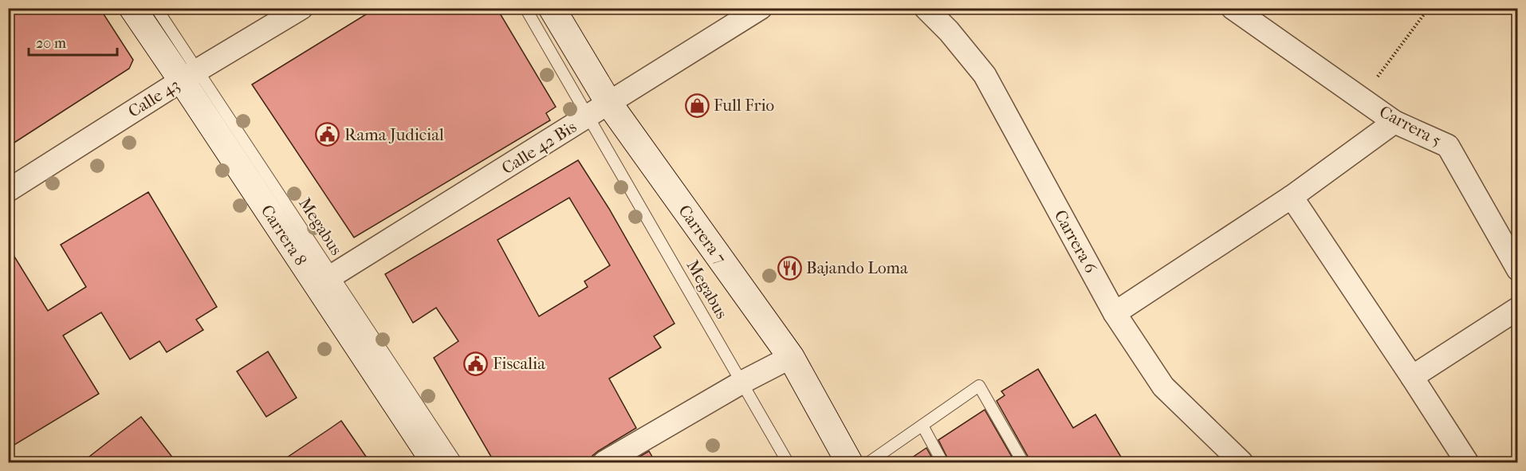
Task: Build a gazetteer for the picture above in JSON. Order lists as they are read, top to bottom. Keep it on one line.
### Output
{"streets":{"main road":["Carrera 7","Carrera 8"],"street":["Calle 43","Carrera 5","Calle 42 Bis","Carrera 6"],"lane":["Megabus"]},"crossings":[["Calle 43","Carrera 8"],["Calle 42 Bis","Megabus"],["Calle 42 Bis","Carrera 7"],["Calle 42 Bis","Carrera 8"],["Megabus","Carrera 8"]],"places":{"shop":["Full Frio"],"public building":["Rama Judicial","Fiscalia"],"restaurant":["Bajando Loma"]},"scale_bar":"20 m"}
